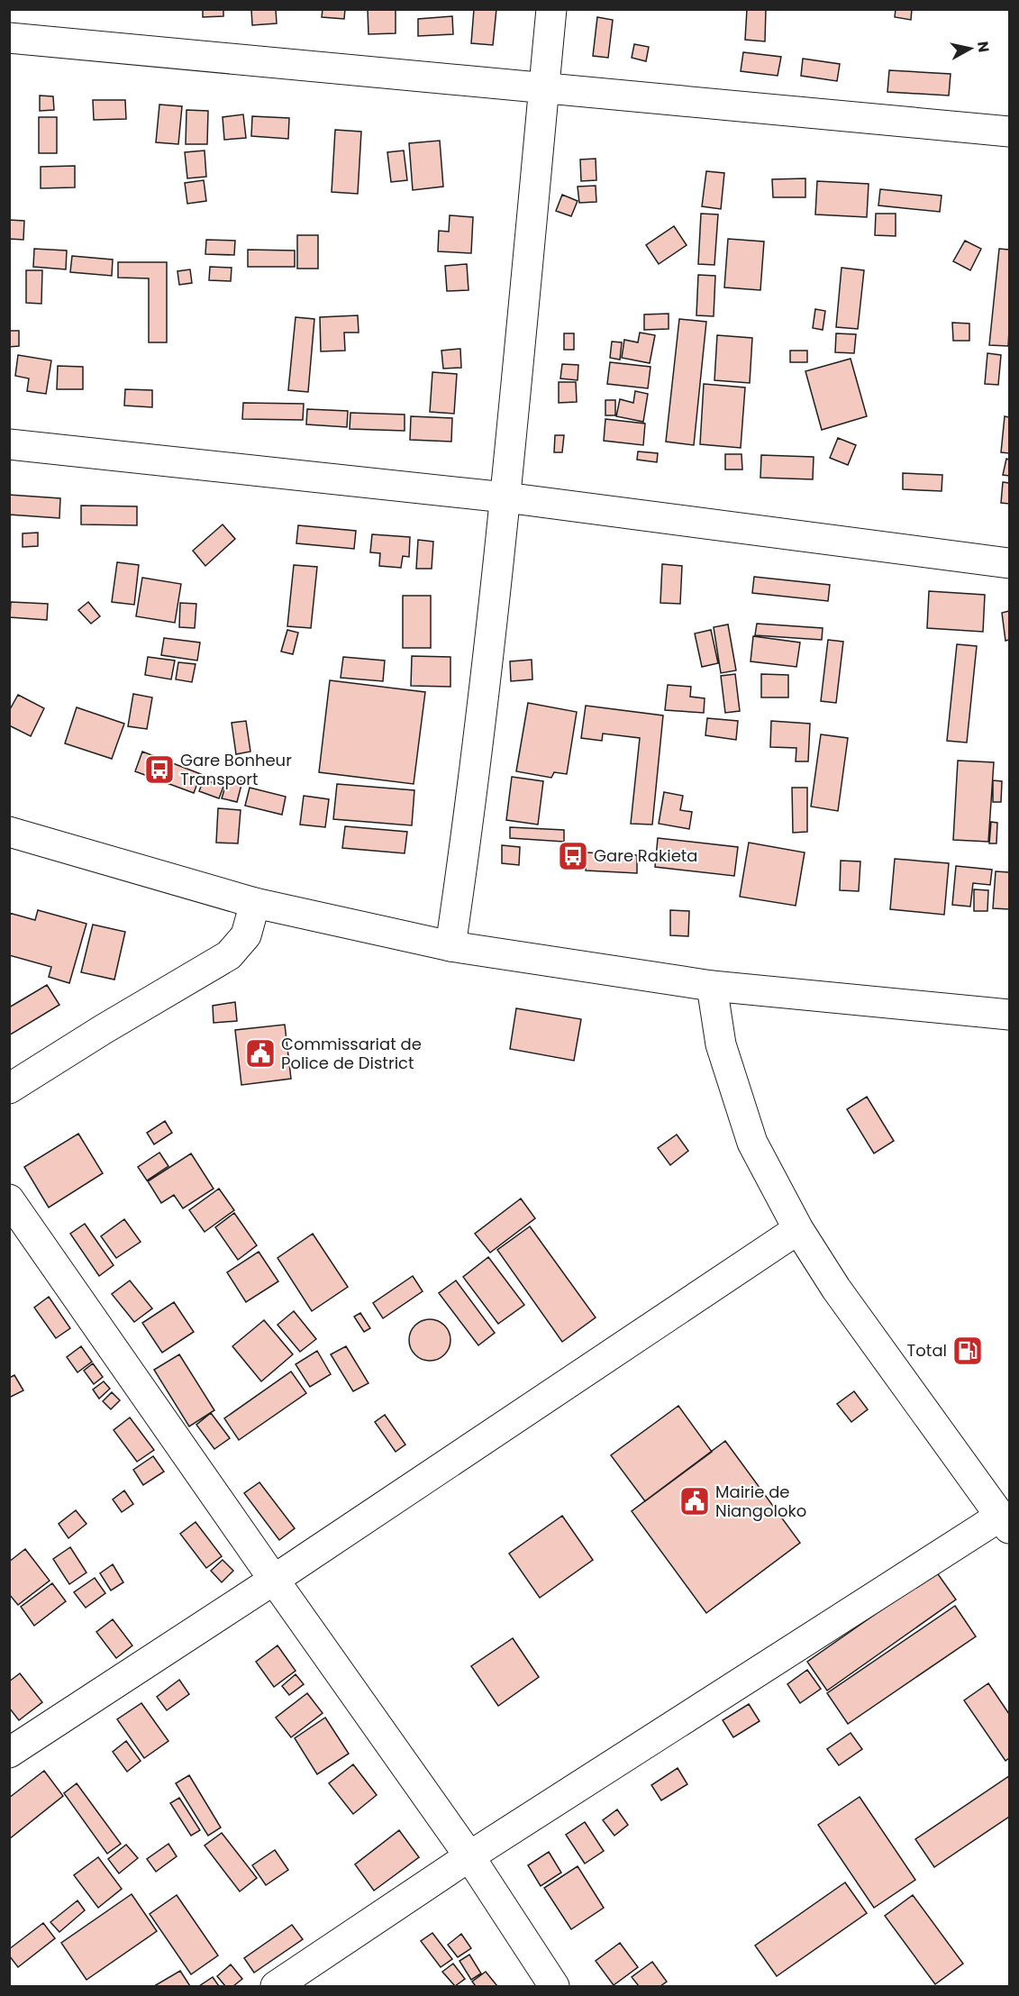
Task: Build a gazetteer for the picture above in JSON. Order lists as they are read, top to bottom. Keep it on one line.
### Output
{"places":{"bus stop":["Gare Bonheur Transport","Gare Rakieta"],"public building":["Commissariat de Police de District","Mairie de Niangoloko"],"fuel station":["Total"]},"north":"right"}
